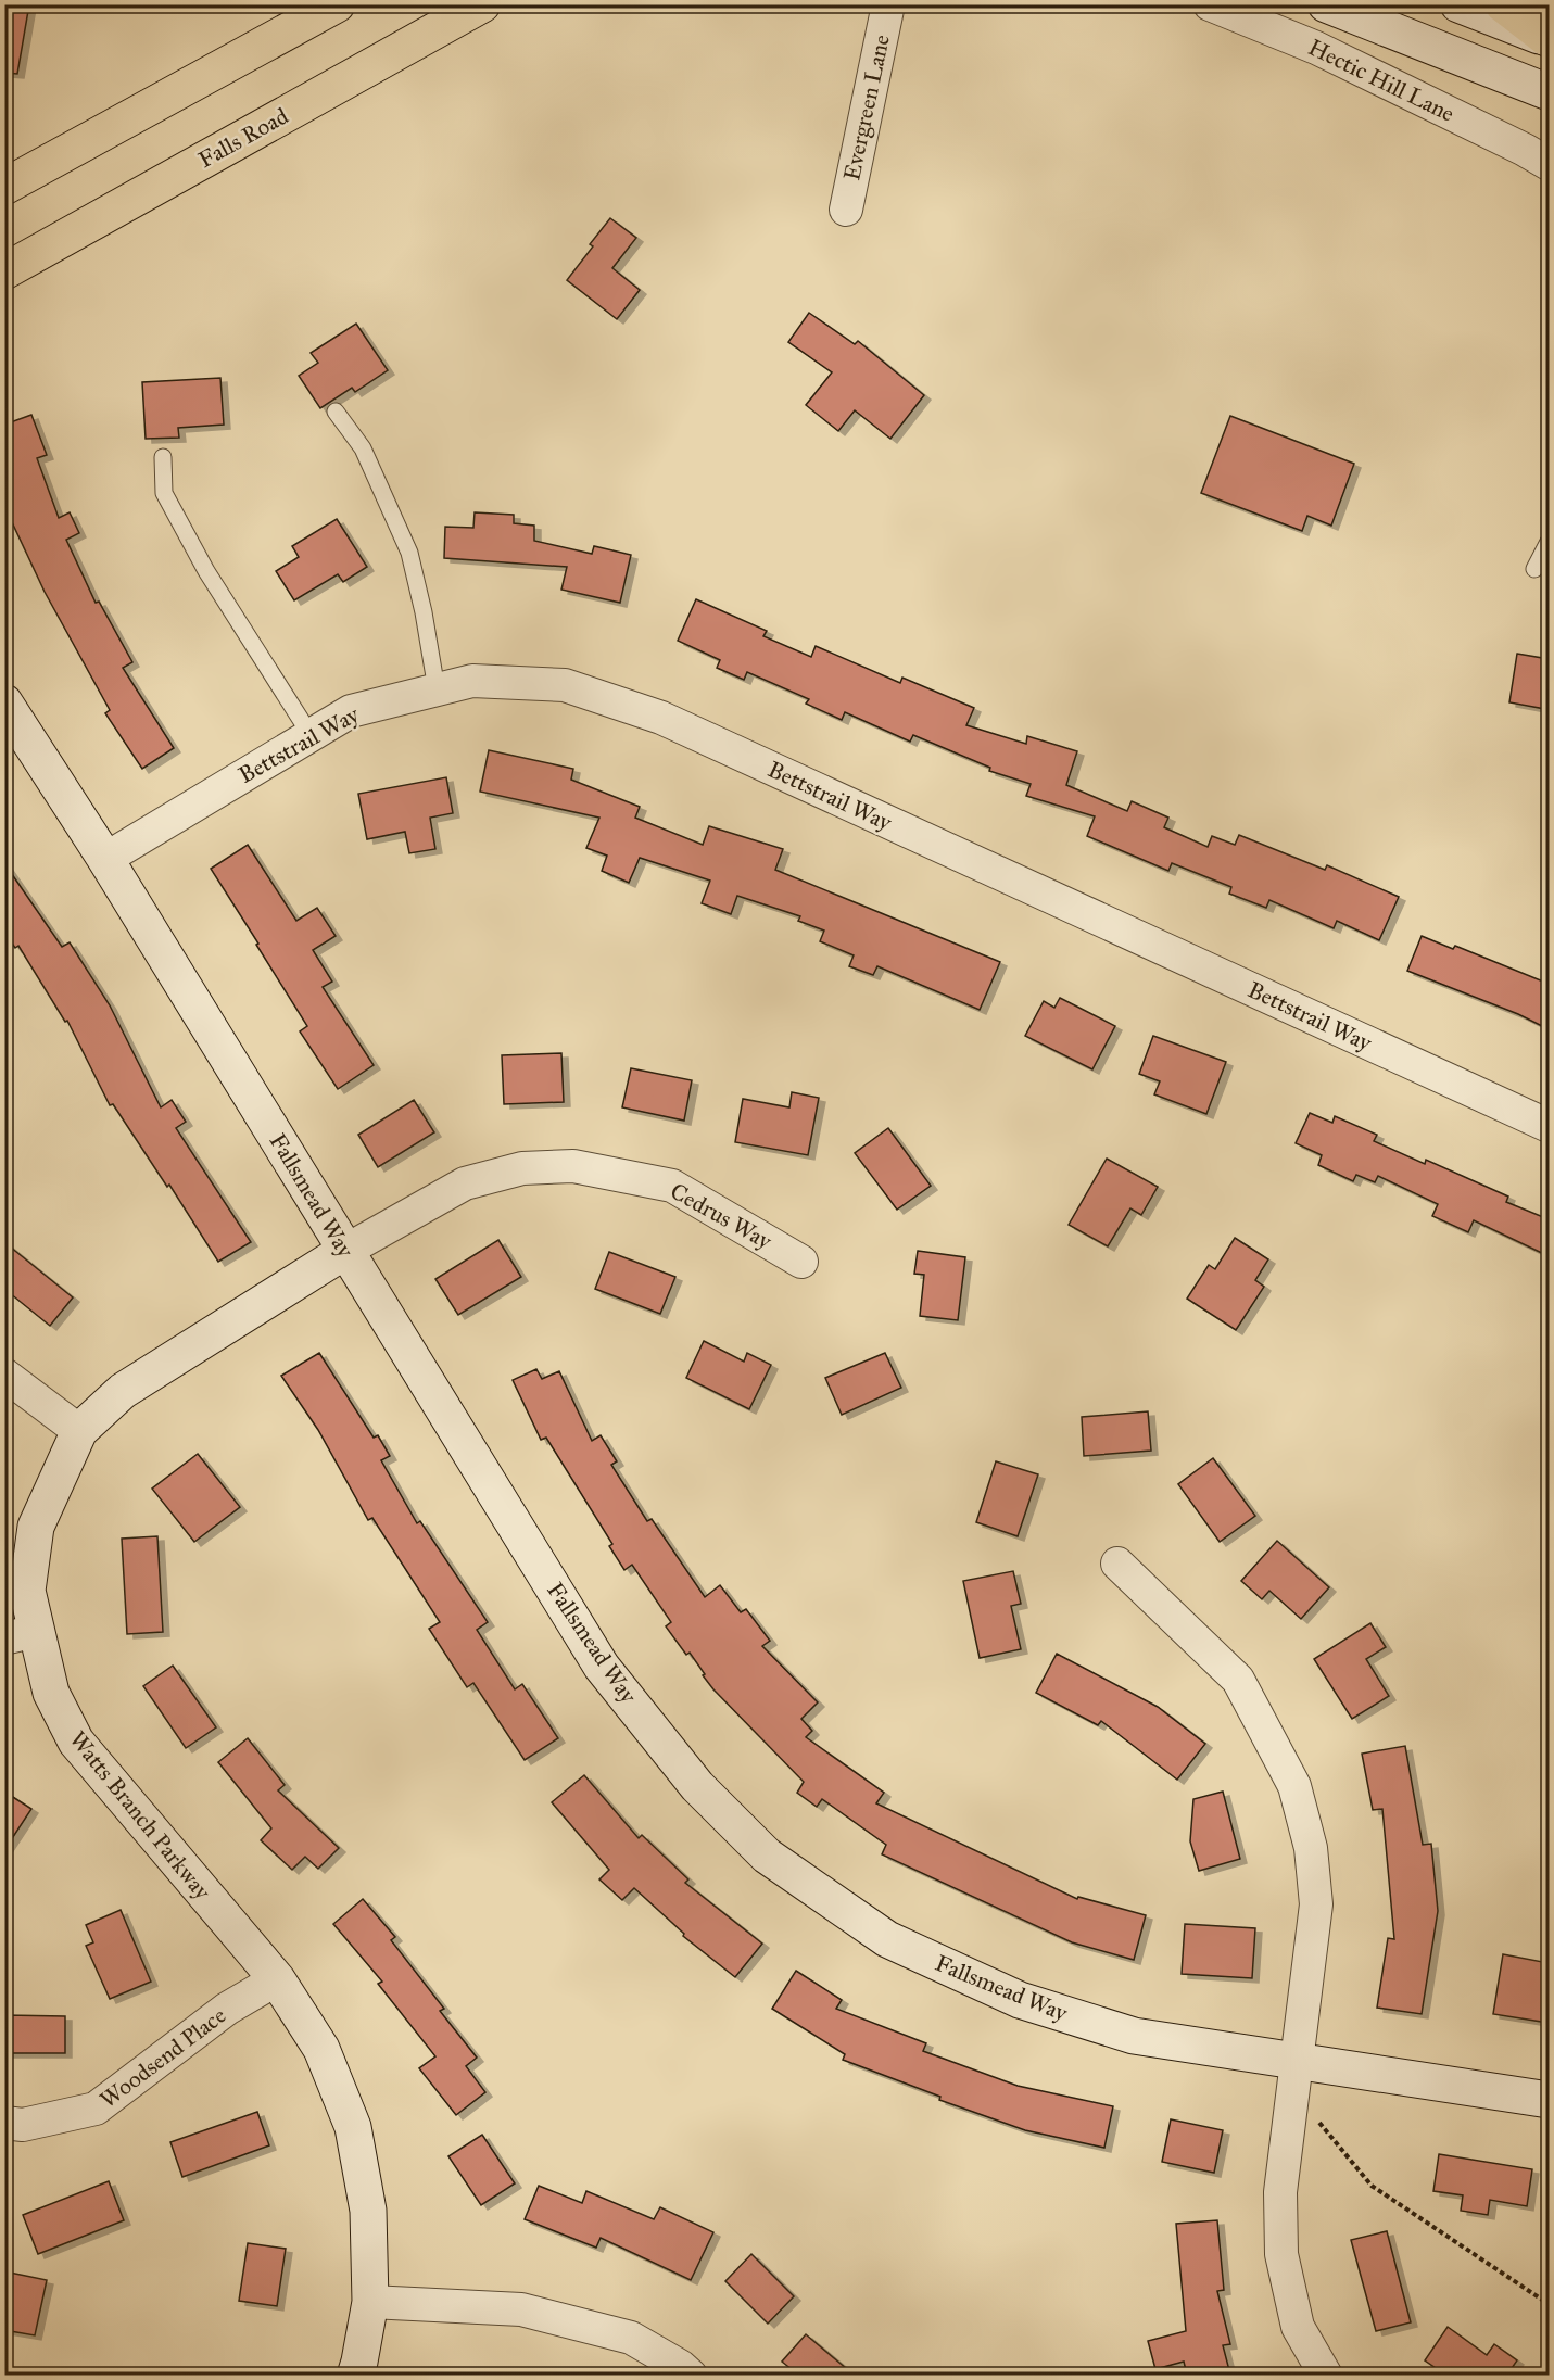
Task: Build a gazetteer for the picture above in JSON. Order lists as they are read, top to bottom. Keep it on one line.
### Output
{"streets":{"main road":["Falls Road"],"street":["Hectic Hill Lane","Evergreen Lane","Bettstrail Way","Fallsmead Way","Cedrus Way","Watts Branch Parkway","Woodsend Place"]},"crossings":[["Bettstrail Way","Fallsmead Way"],["Fallsmead Way","Cedrus Way"],["Fallsmead Way","Watts Branch Parkway"],["Cedrus Way","Watts Branch Parkway"],["Watts Branch Parkway","Woodsend Place"]]}
